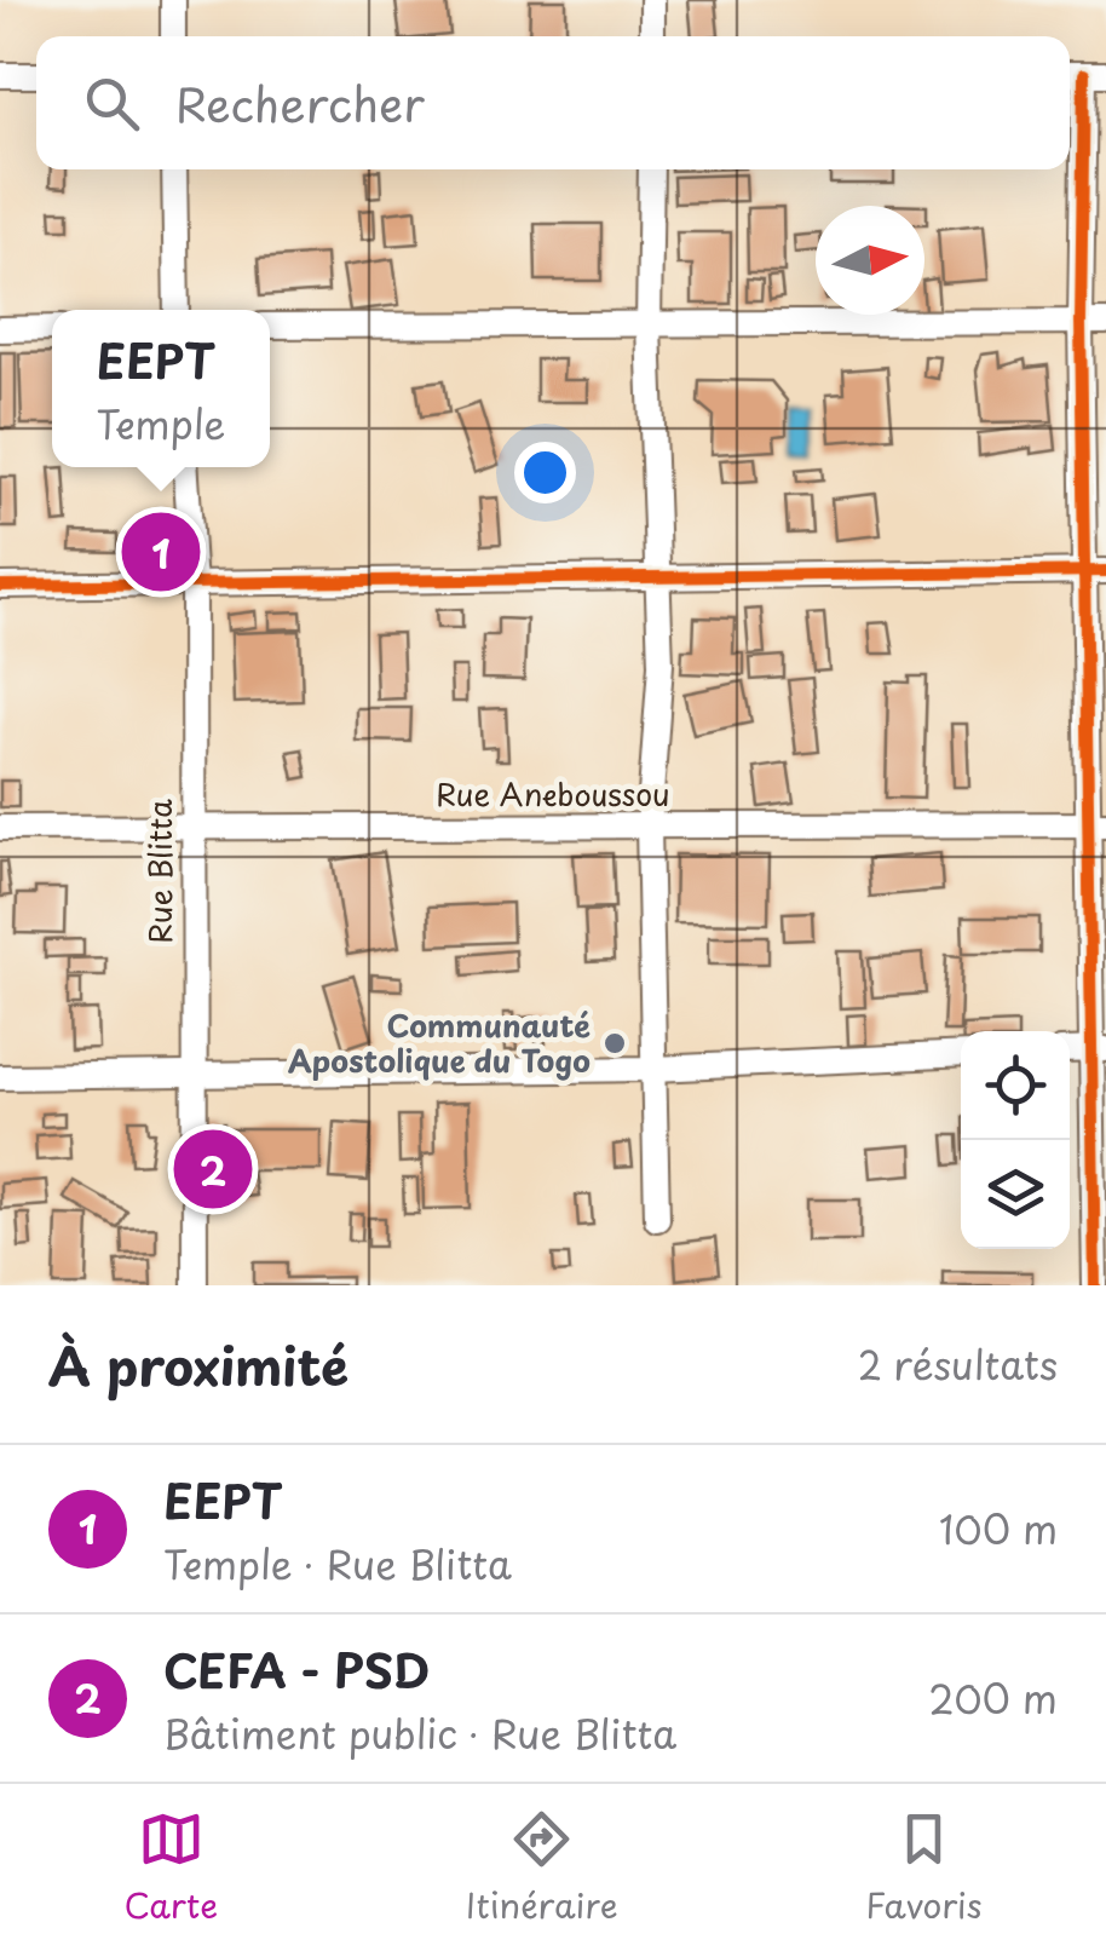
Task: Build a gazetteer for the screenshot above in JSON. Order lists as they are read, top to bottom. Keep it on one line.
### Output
{"streets":{"street":["Rue Aneboussou","Rue Blitta"]},"crossings":[["Rue Aneboussou","Rue Blitta"]],"places":["Communauté Apostolique du Togo"],"north":"right","page":{"search":"Rechercher","popup":["EEPT","Temple"],"pins":["1","2"],"heading":["À proximité","2 résultats"],"list":[{"mark":"1","name":"EEPT","note":"Temple · Rue Blitta","value":"100 m"},{"mark":"2","name":"CEFA - PSD","note":"Bâtiment public · Rue Blitta","value":"200 m"}],"nav":["Carte","Itinéraire","Favoris"]}}
